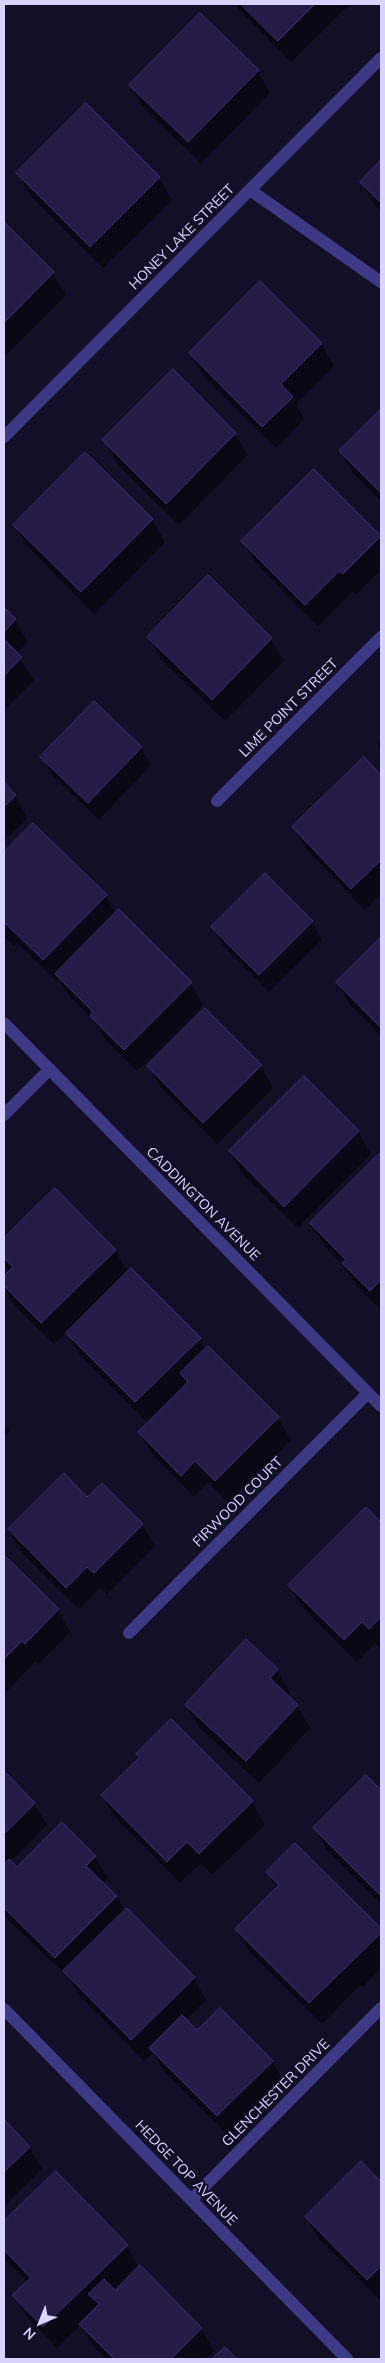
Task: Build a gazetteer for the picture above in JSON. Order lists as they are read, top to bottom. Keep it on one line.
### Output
{"streets":{"street":["HONEY LAKE STREET","LIME POINT STREET","CADDINGTON AVENUE","FIRWOOD COURT","GLENCHESTER DRIVE","HEDGE TOP AVENUE"]},"crossings":[["CADDINGTON AVENUE","FIRWOOD COURT"],["GLENCHESTER DRIVE","HEDGE TOP AVENUE"]],"north":"bottom left"}
